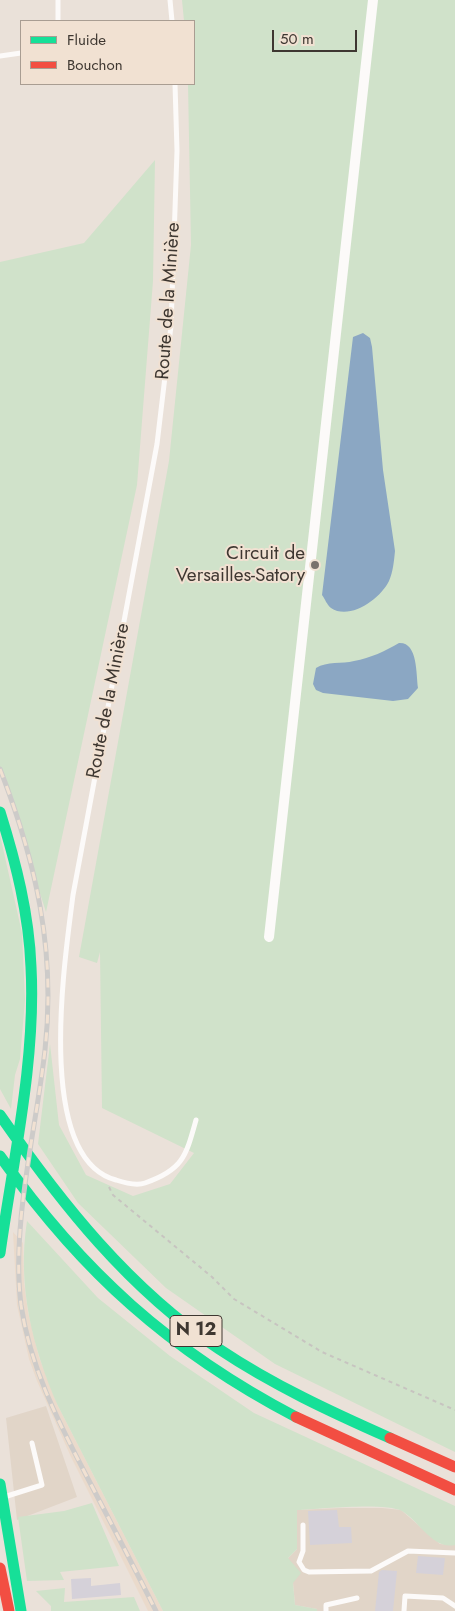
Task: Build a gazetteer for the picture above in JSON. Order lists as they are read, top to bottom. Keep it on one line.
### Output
{"streets":{"highway":["N 12"],"lane":["Route de la Minière"]},"places":["Circuit de Versailles-Satory"],"legend":["Fluide","Bouchon"],"scale_bar":"50 m"}
